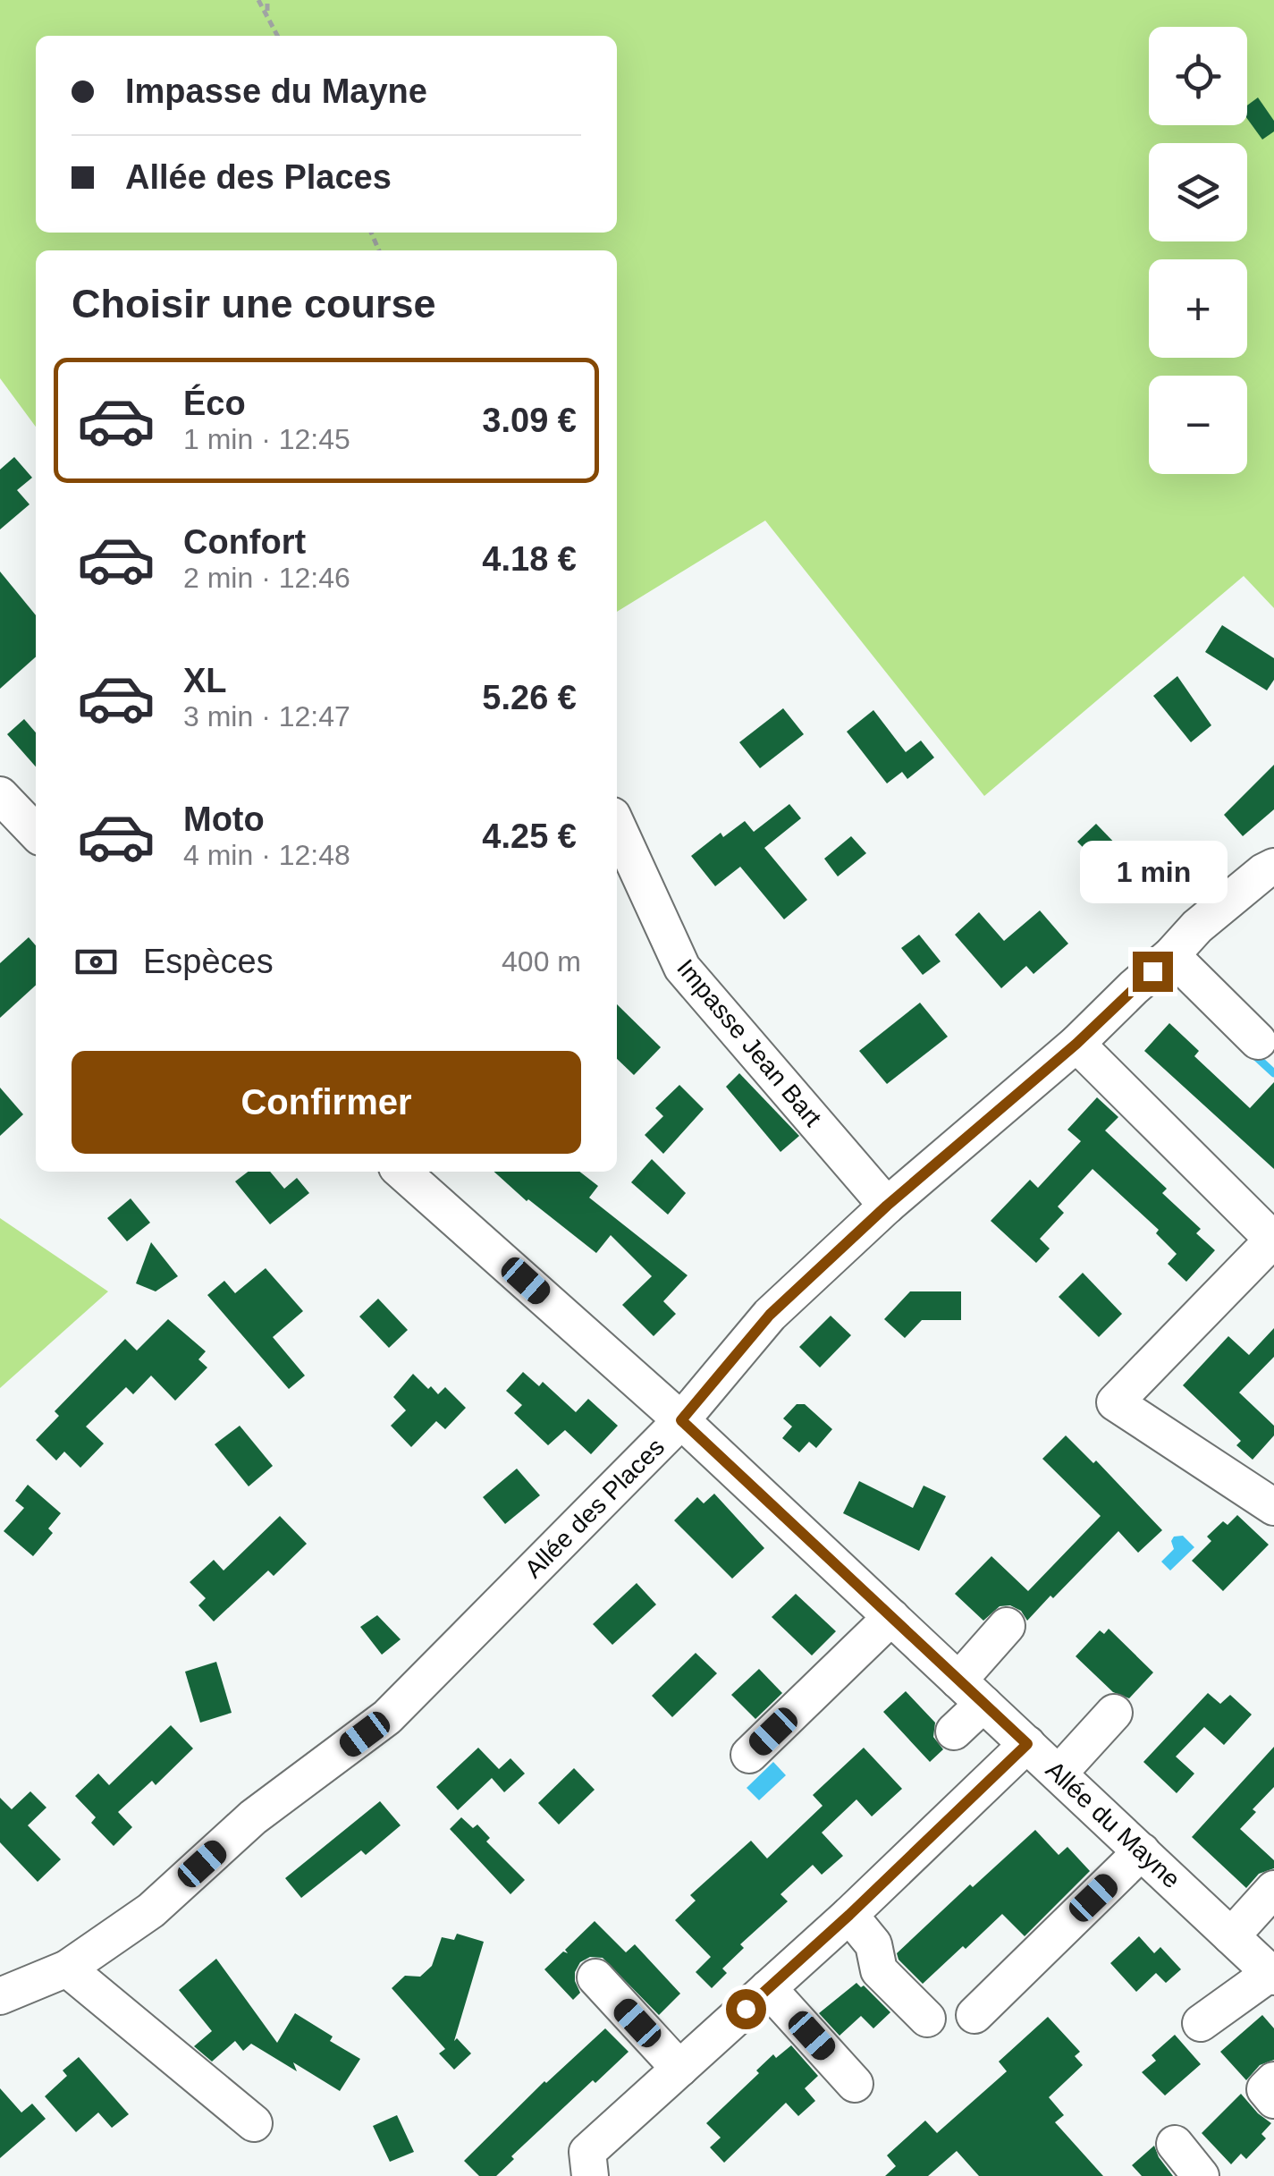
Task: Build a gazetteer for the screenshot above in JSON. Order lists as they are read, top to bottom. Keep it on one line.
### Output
{"streets":{"street":["Impasse Jean Bart","Allée des Places","Allée du Mayne"]},"crossings":[["Impasse Jean Bart","Allée des Places"],["Allée des Places","Allée du Mayne"]],"page":{"map_buttons":["+","−"],"banner":["Impasse du Mayne","Allée des Places"],"heading":"Choisir une course","list":[{"name":"Éco","note":"1 min · 12:45","value":"3.09 €"},{"name":"Confort","note":"2 min · 12:46","value":"4.18 €"},{"name":"XL","note":"3 min · 12:47","value":"5.26 €"},{"name":"Moto","note":"4 min · 12:48","value":"4.25 €"}],"bubble":"1 min","pay":["Espèces","400 m"],"buttons":"Confirmer"}}
